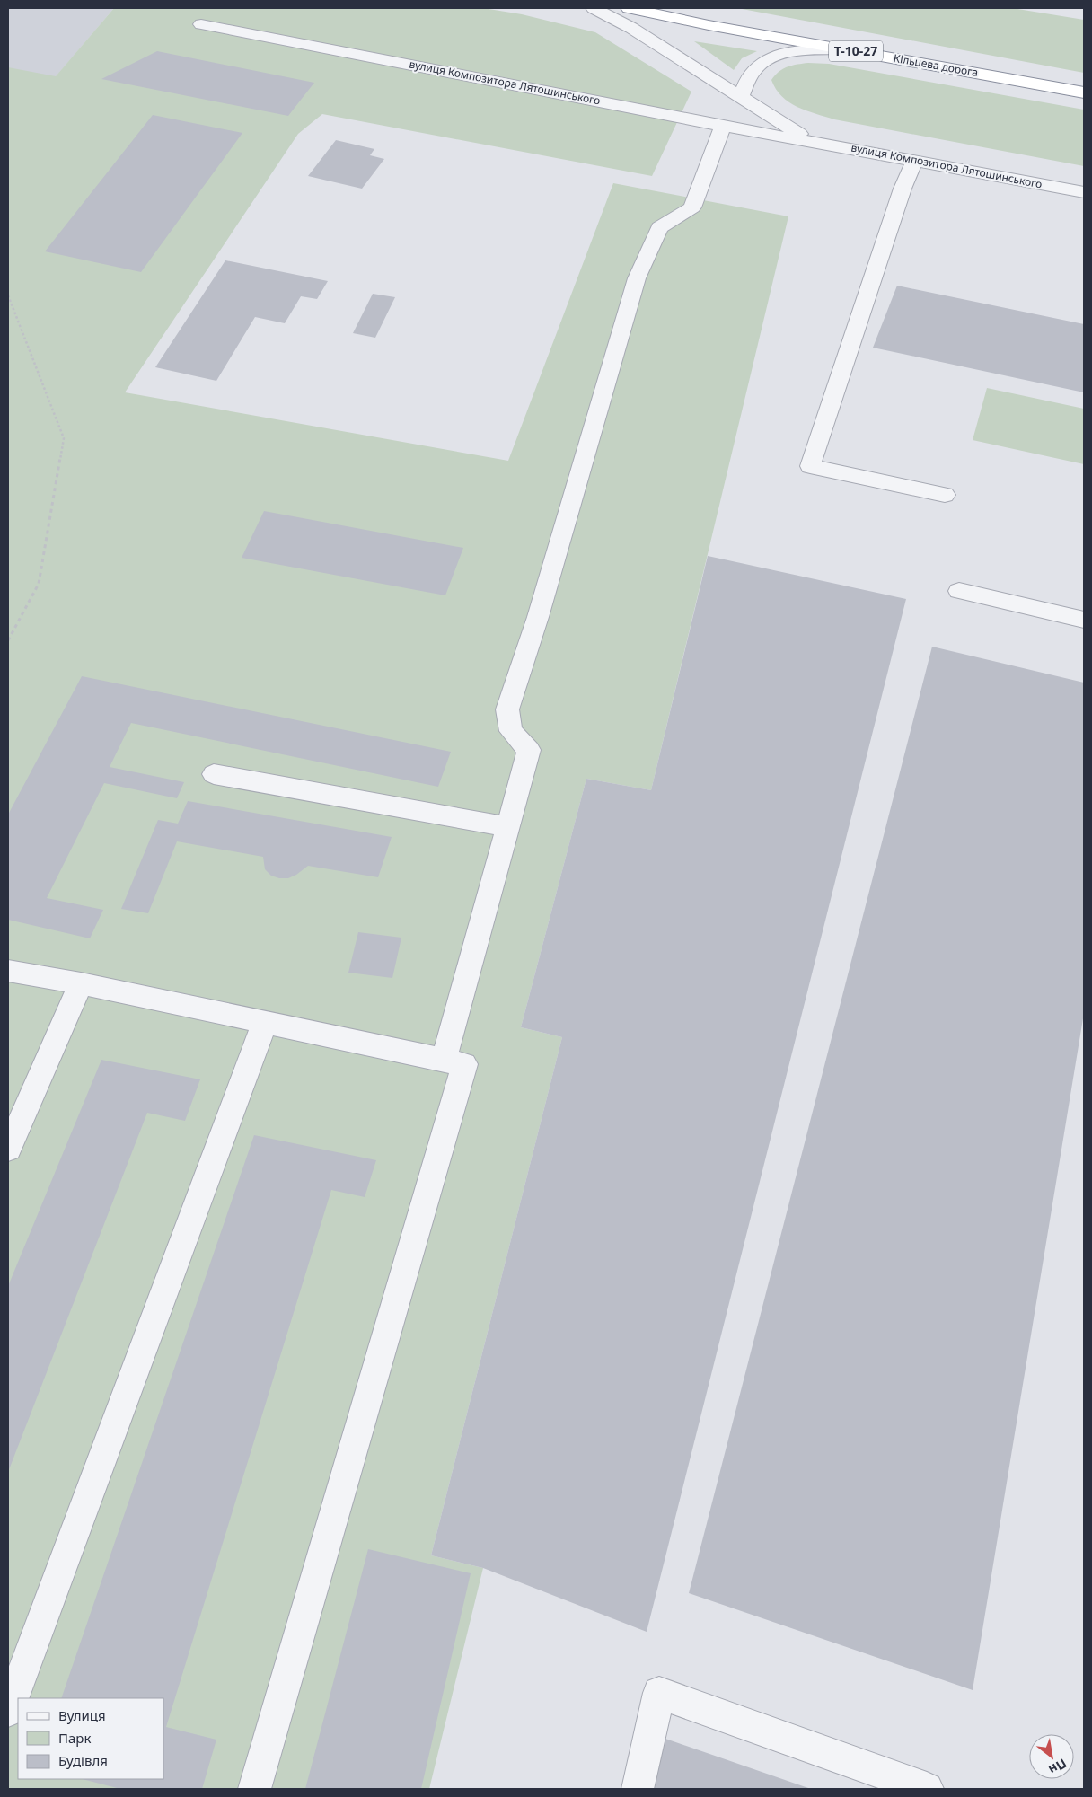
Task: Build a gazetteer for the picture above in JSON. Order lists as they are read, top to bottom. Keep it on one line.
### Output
{"streets":{"highway":["Т-10-27","Кільцева дорога"],"street":["вулиця Композитора Лятошинського"]},"legend":["Вулиця","Парк","Будівля"],"north":"bottom right"}
